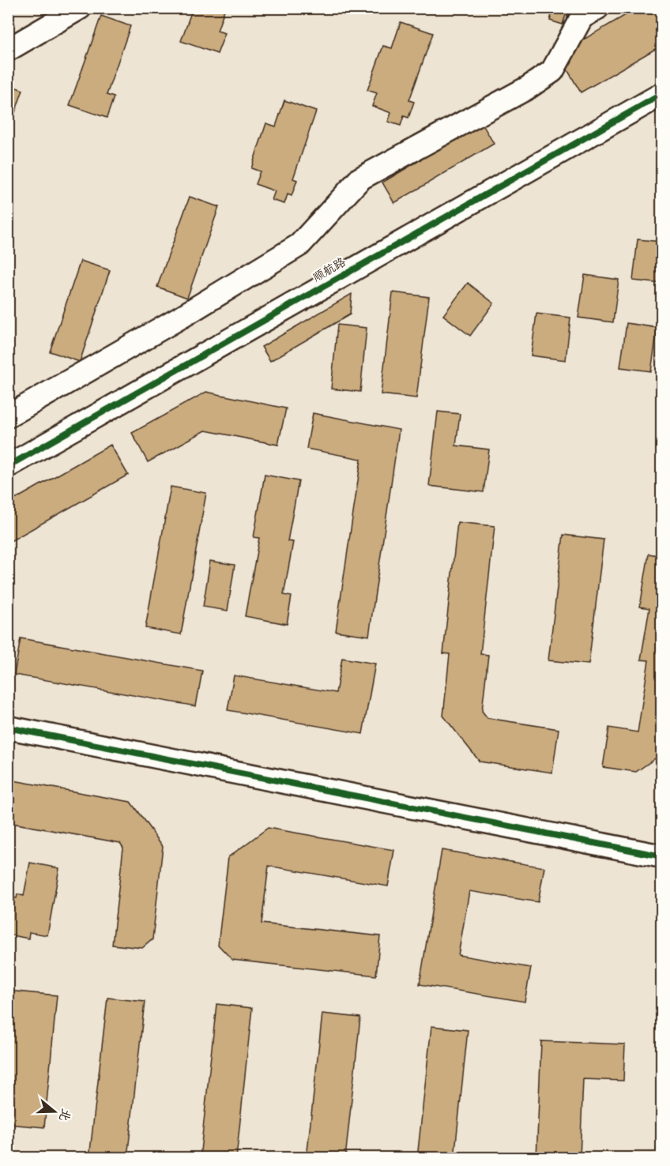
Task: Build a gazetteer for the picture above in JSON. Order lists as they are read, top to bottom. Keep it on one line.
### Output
{"streets":{"street":["顺航路"]},"north":"right"}
